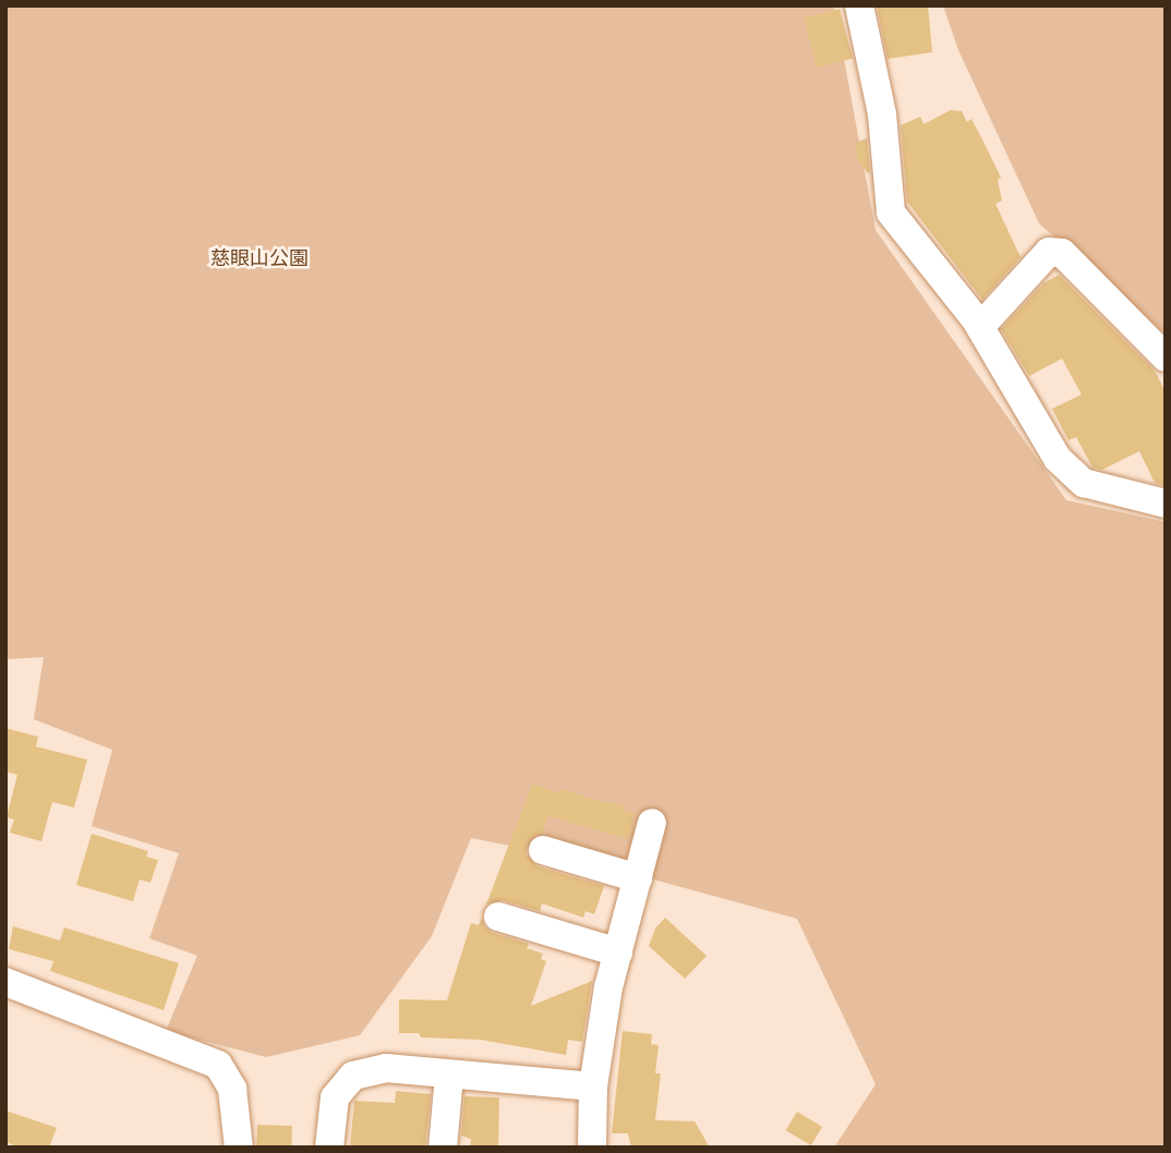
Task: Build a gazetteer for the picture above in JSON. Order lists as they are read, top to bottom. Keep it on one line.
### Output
{"parks":["慈眼山公園"]}
